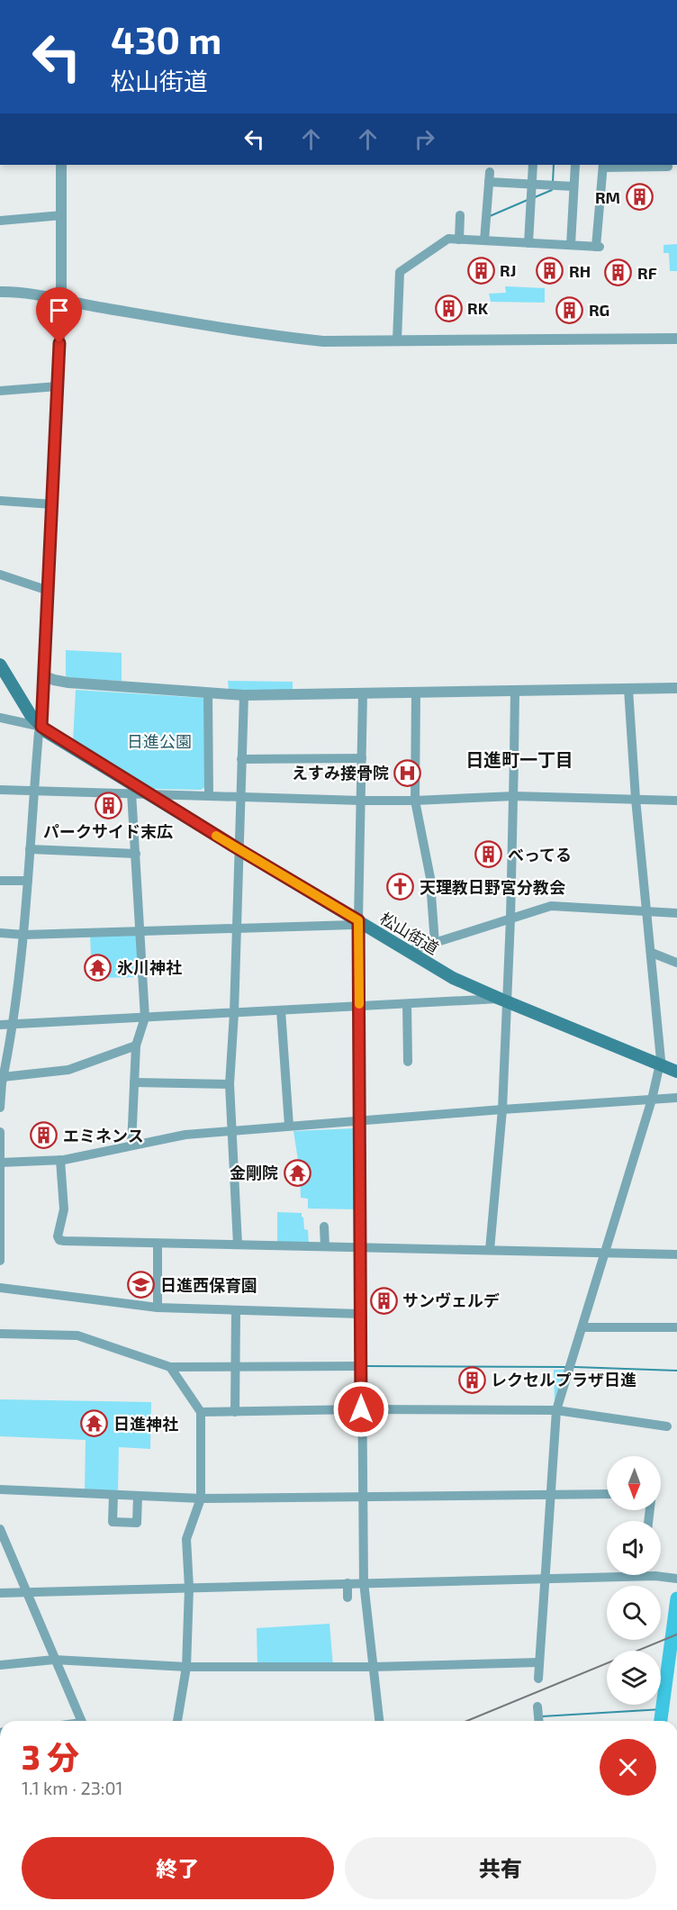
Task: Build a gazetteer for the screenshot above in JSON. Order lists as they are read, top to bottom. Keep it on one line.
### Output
{"streets":{"main road":["松山街道"]},"districts":["日進町一丁目"],"parks":["日進公園"],"places":{"building":["RM","RJ","RH","RF","RK","RG","パークサイド末広","べってる","エミネンス","サンヴェルデ","レクセルプラザ日進"],"hospital":["えすみ接骨院"],"church":["天理教日野宮分教会"],"temple":["氷川神社","金剛院","日進神社"],"school or university":["日進西保育園"]},"north":"bottom","page":{"turn":["430 m","松山街道"],"heading":["3 分","1.1 km · 23:01"],"buttons":["終了","共有"]}}
